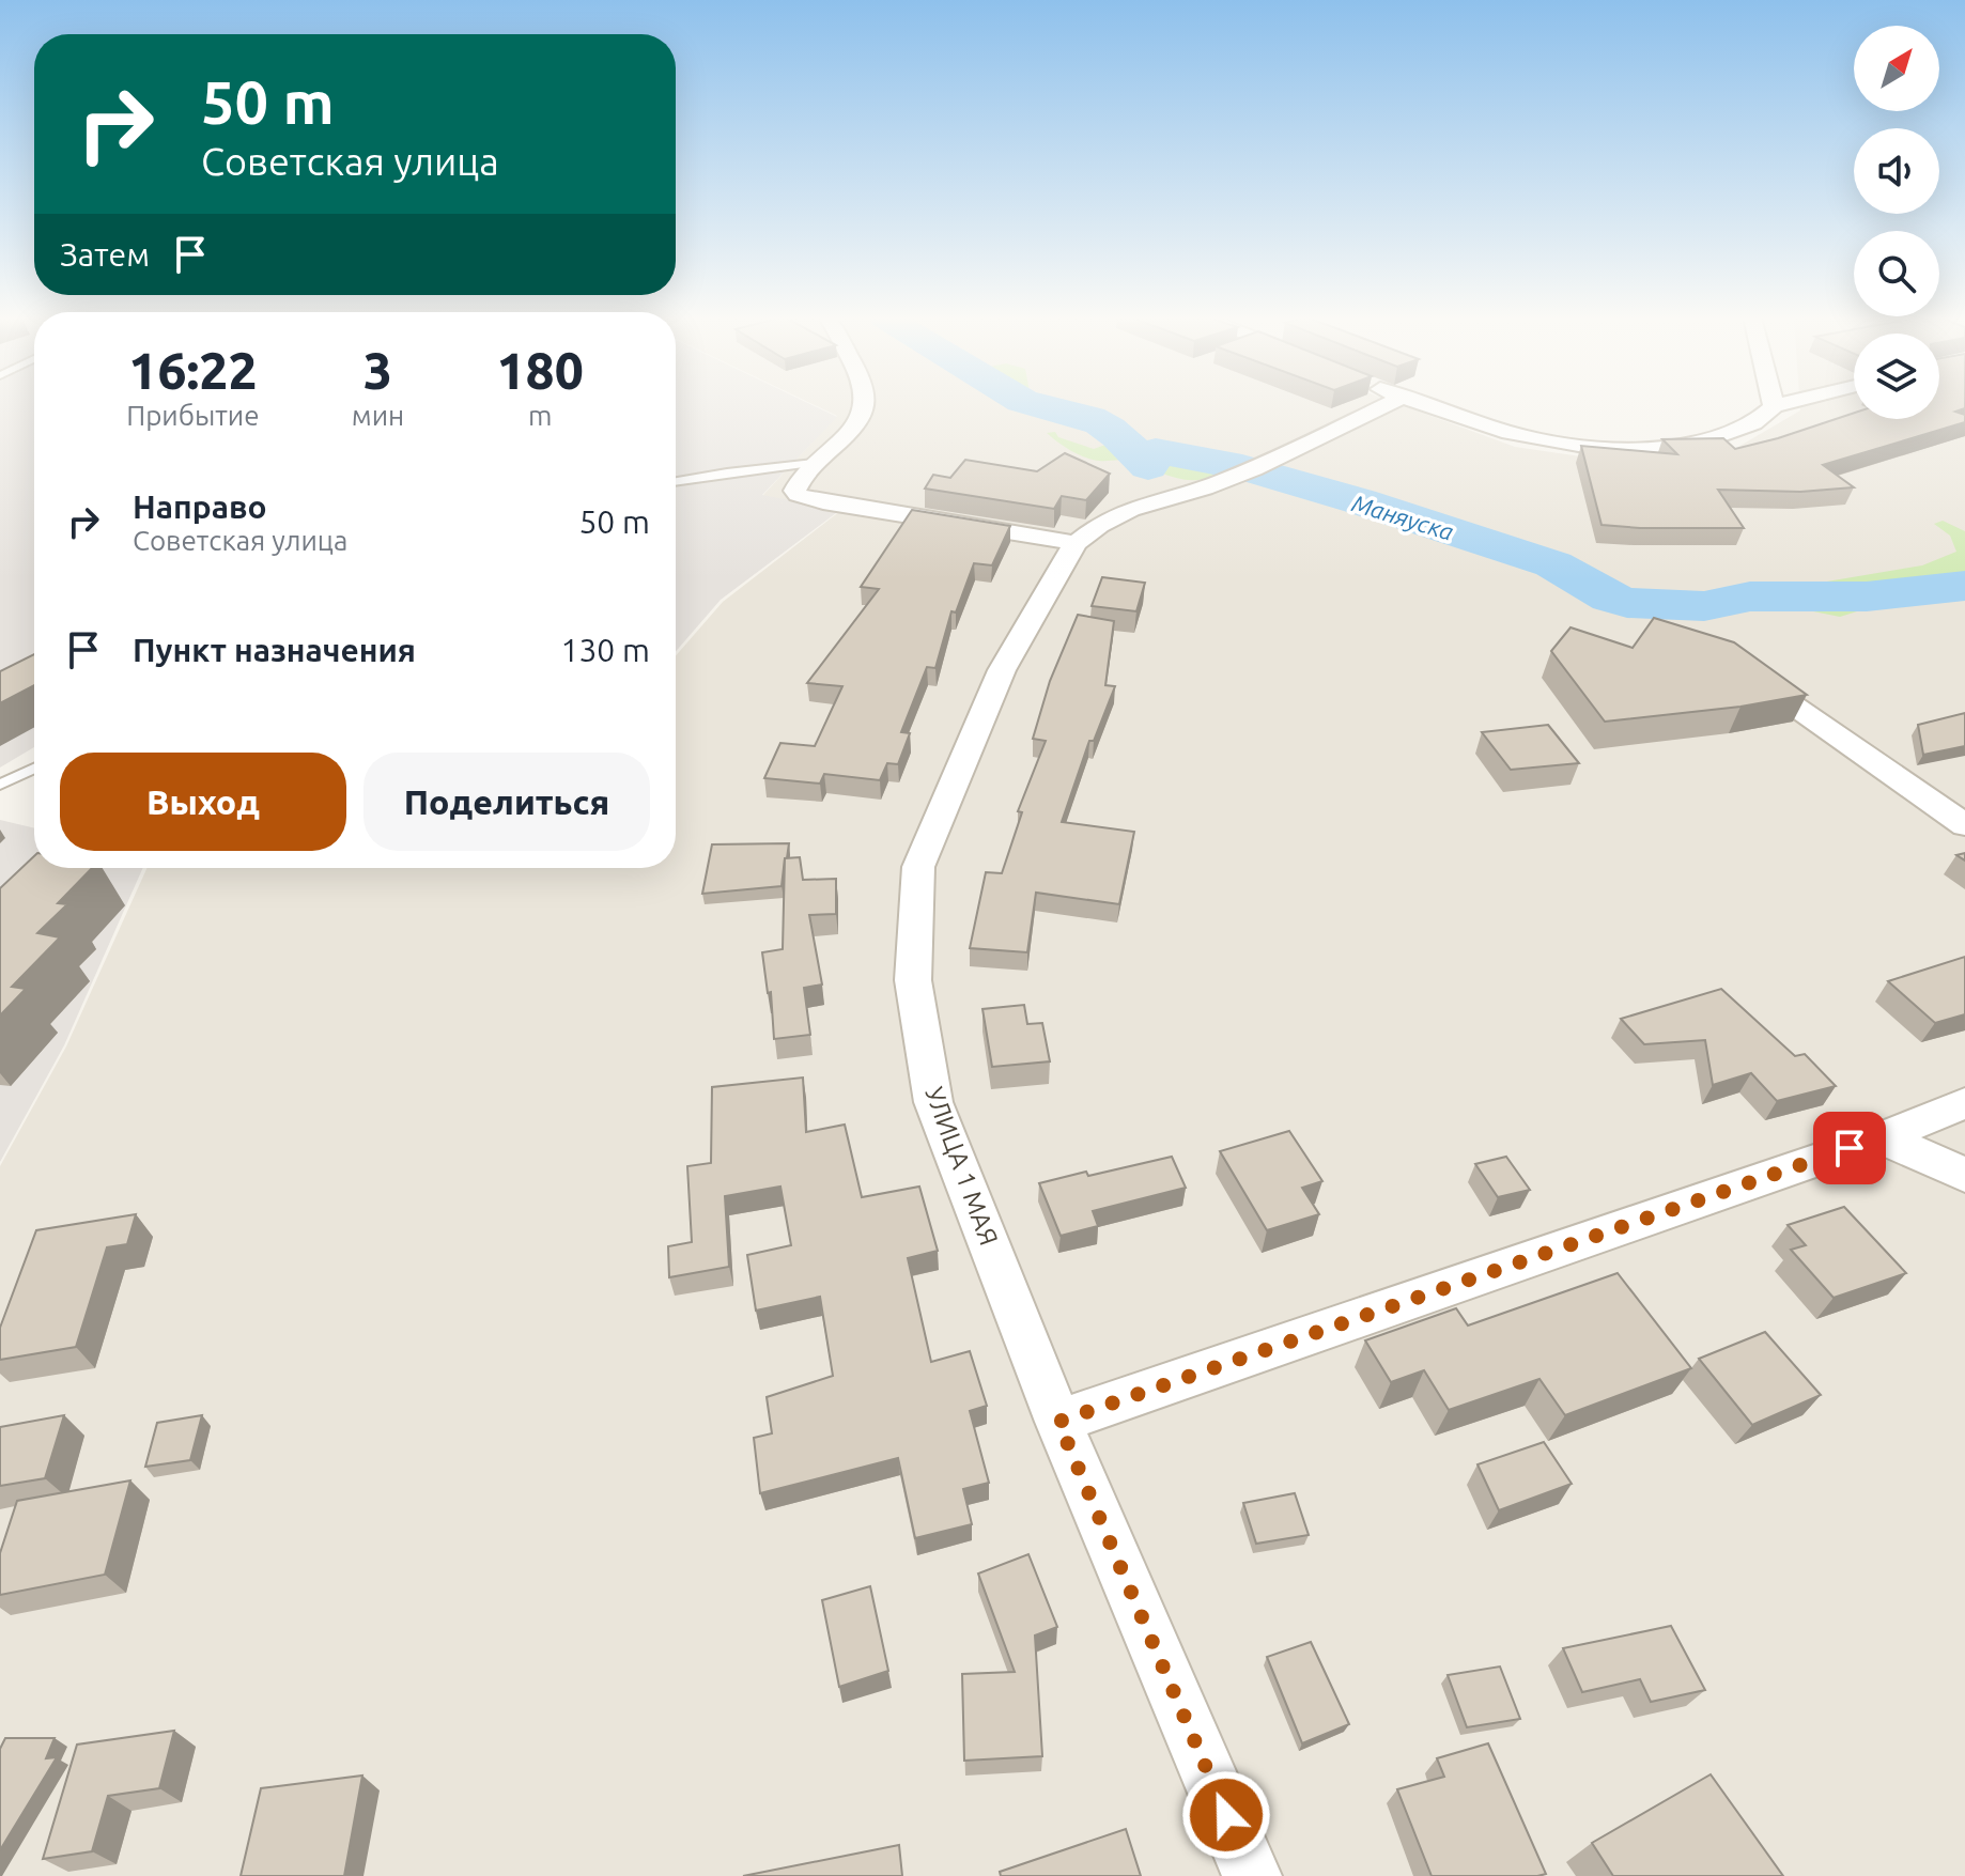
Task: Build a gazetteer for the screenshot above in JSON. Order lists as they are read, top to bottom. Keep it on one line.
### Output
{"streets":{"street":["УЛИЦА 1 МАЯ"]},"water":["Маняуска"],"north":"top right","page":{"turn":["50 m","Советская улица"],"then":"Затем","eta":["16:22","Прибытие","3","мин","180","m"],"list":[{"name":"Направо","note":"Советская улица","value":"50 m"},{"name":"Пункт назначения","value":"130 m"}],"buttons":["Выход","Поделиться"]}}
